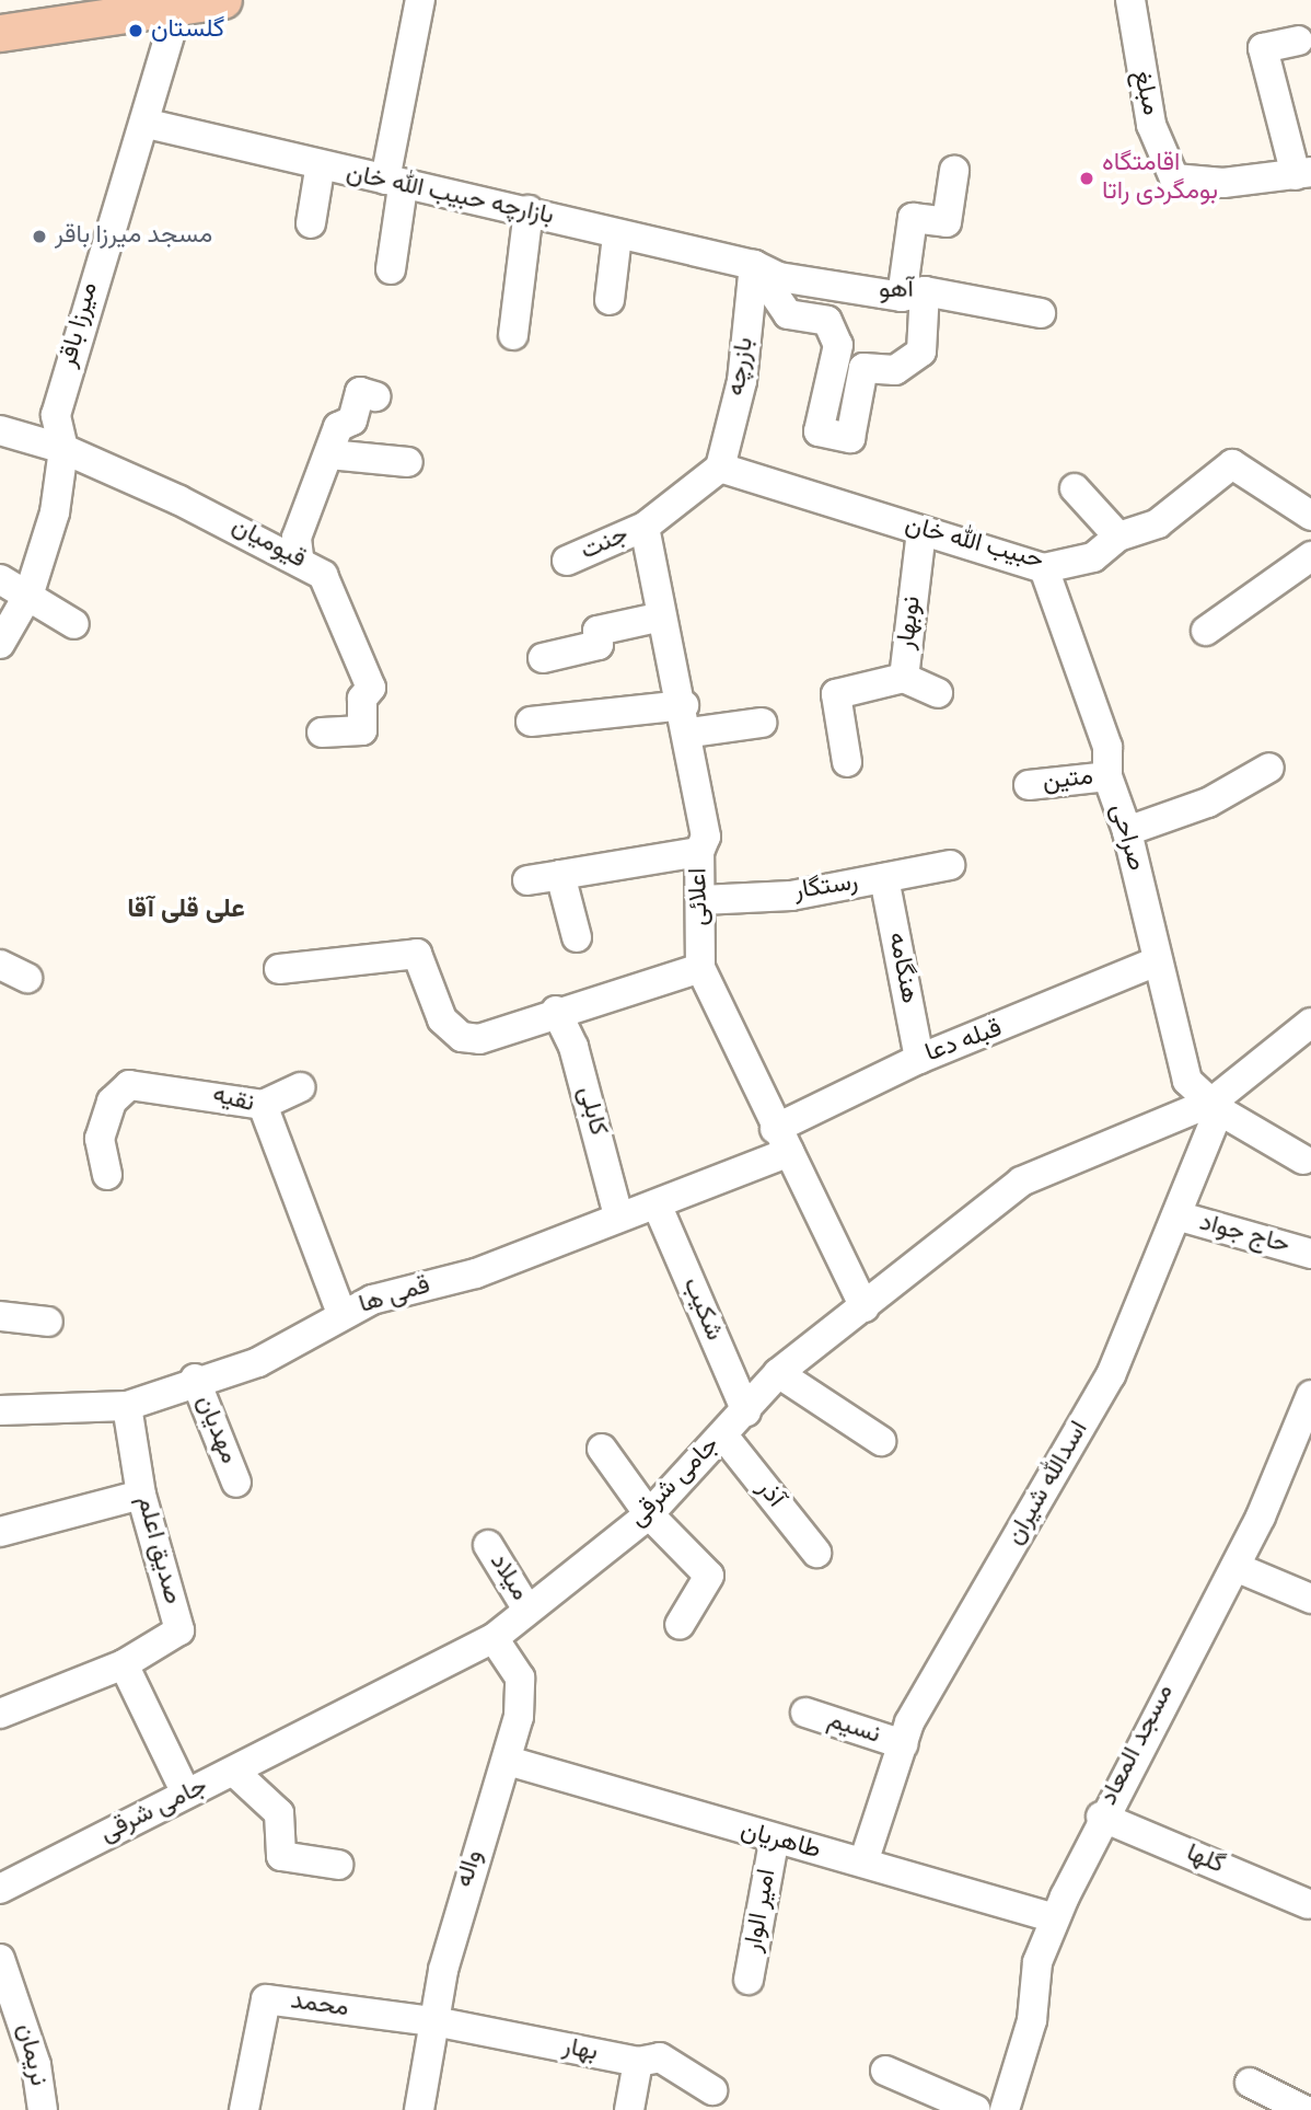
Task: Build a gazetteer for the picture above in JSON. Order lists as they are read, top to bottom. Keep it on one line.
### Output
{"streets":{"street":["مبلغ","بازارچه حبیب الله خان","آهو","میرزا باقر","بازرچه","قیومیان","جنت","حبیب الله خان","نوبهار","متین","صراحی","رستگار","اعلائی","هنگامه","قبله دعا","نقیه","کابلی","حاج جواد","قمی ها","شکیب","مهدیان","جامی شرقی","اسدالله شیران","آذر","صدیق اعلم","میلاد","نسیم","مسجد المعاد","طاهریان","گلها","واله","امیر الوار","محمد","بهار","نریمان"]},"crossings":[["بازارچه حبیب الله خان","آهو"],["بازارچه حبیب الله خان","میرزا باقر"],["بازارچه حبیب الله خان","بازرچه"],["آهو","بازرچه"],["میرزا باقر","قیومیان"],["بازرچه","حبیب الله خان"],["جنت","اعلائی"],["حبیب الله خان","نوبهار"],["حبیب الله خان","صراحی"],["متین","صراحی"],["صراحی","قبله دعا"],["صراحی","جامی شرقی"],["صراحی","اسدالله شیران"],["رستگار","اعلائی"],["رستگار","هنگامه"],["اعلائی","قبله دعا"],["اعلائی","قمی ها"],["اعلائی","جامی شرقی"],["هنگامه","قبله دعا"],["قبله دعا","قمی ها"],["نقیه","قمی ها"],["کابلی","قمی ها"],["حاج جواد","اسدالله شیران"],["قمی ها","شکیب"],["قمی ها","مهدیان"],["قمی ها","صدیق اعلم"],["شکیب","جامی شرقی"],["جامی شرقی","اسدالله شیران"],["جامی شرقی","آذر"],["جامی شرقی","میلاد"],["جامی شرقی","واله"],["اسدالله شیران","نسیم"],["اسدالله شیران","طاهریان"],["مسجد المعاد","طاهریان"],["مسجد المعاد","گلها"],["طاهریان","واله"],["طاهریان","امیر الوار"],["واله","محمد"],["واله","بهار"],["محمد","بهار"]],"districts":["علی قلی آقا"],"places":["گلستان","اقامتگاه بومگردی راتا","مسجد میرزا باقر"]}
